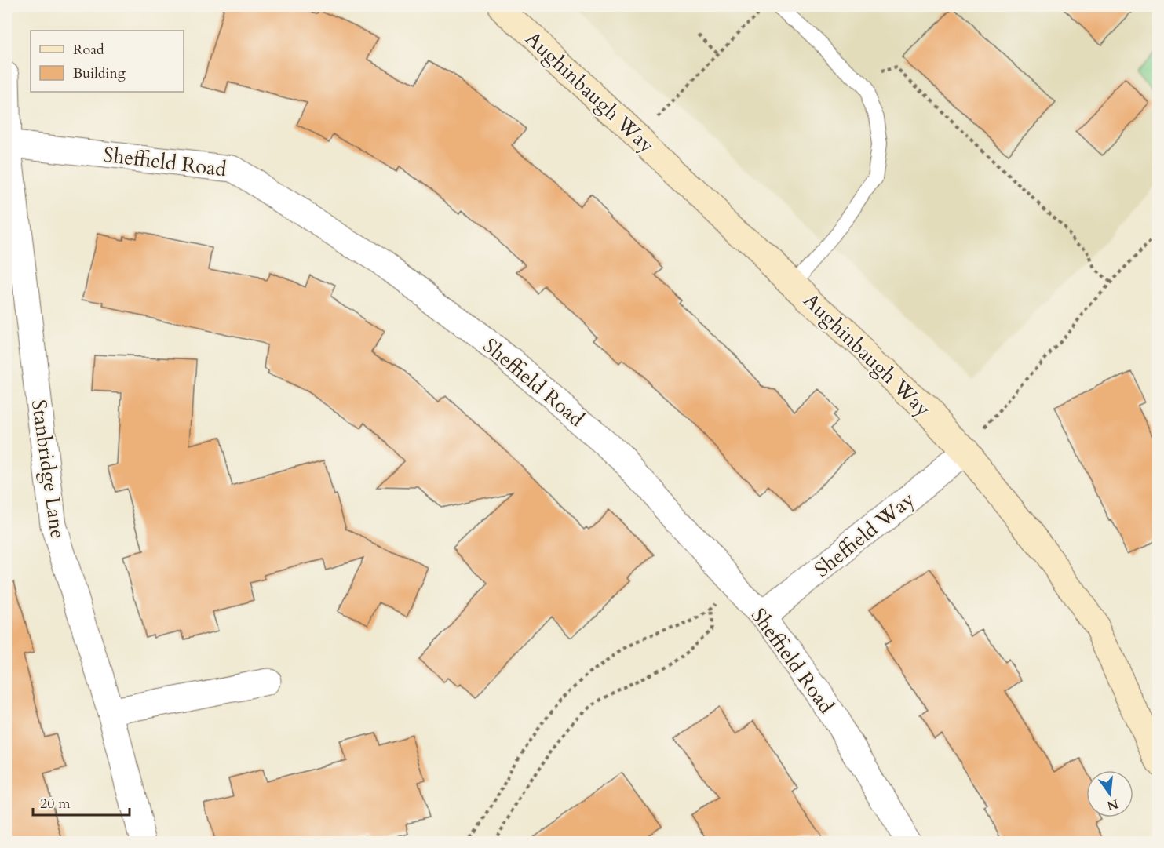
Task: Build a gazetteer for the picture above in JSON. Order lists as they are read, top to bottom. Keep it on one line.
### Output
{"streets":{"street":["Aughinbaugh Way","Sheffield Road","Stanbridge Lane","Sheffield Way"]},"crossings":[["Aughinbaugh Way","Sheffield Way"],["Sheffield Road","Stanbridge Lane"],["Sheffield Road","Sheffield Way"]],"legend":["Road","Building"],"scale_bar":"20 m","north":"bottom"}
